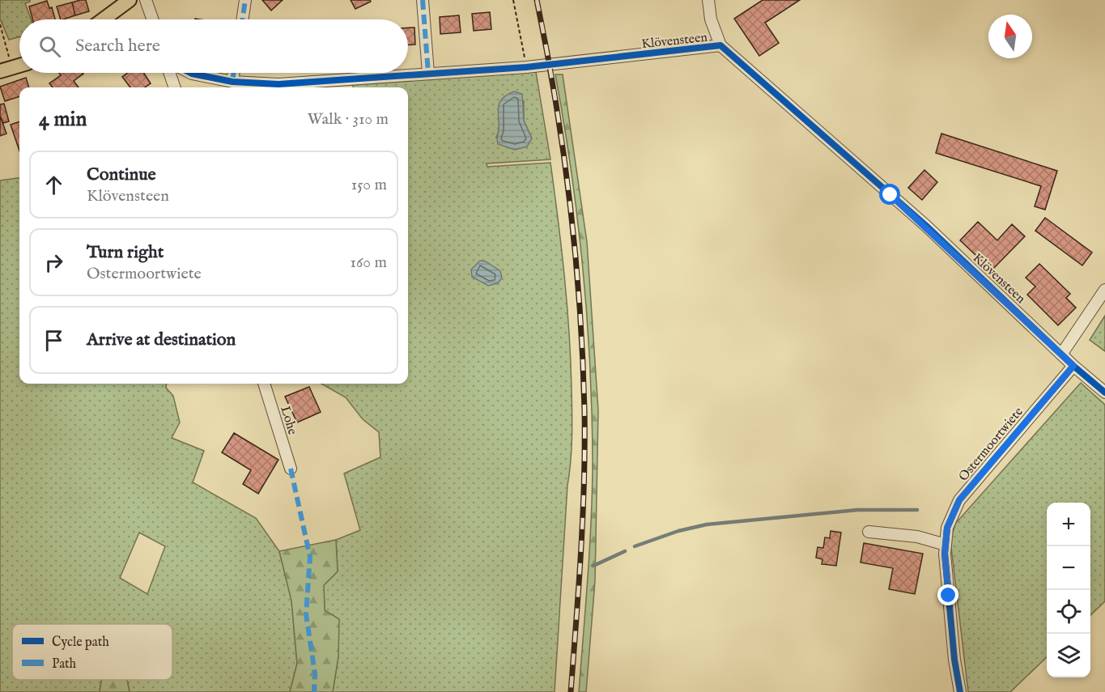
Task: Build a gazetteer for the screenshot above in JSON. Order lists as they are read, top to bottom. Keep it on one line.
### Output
{"streets":{"street":["Klövensteen","Lohe","Ostermoortwiete"]},"crossings":[["Klövensteen","Ostermoortwiete"]],"legend":["Cycle path","Path"],"north":"top","page":{"search":"Search here","heading":["4 min","Walk · 310 m"],"list":[["Continue","Klövensteen","150 m"],["Turn right","Ostermoortwiete","160 m"],"Arrive at destination"],"map_buttons":["+","−"]}}
